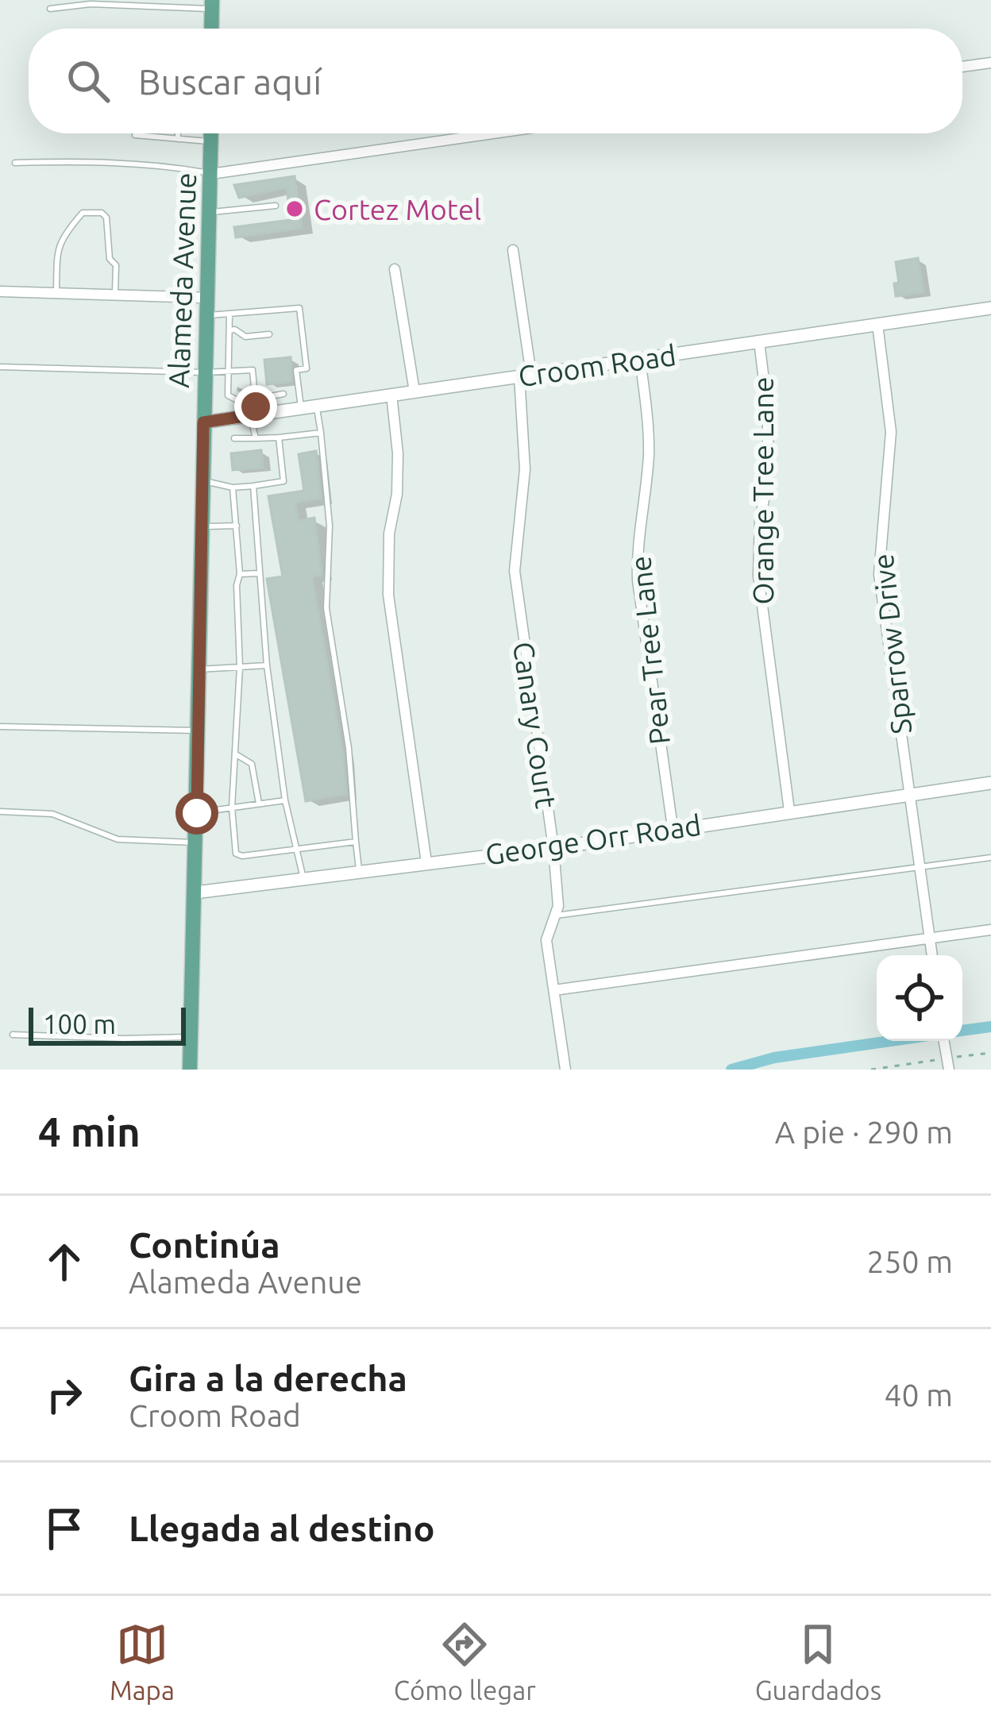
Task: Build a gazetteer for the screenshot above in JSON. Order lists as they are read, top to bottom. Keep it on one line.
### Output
{"streets":{"main road":["Alameda Avenue"],"street":["Croom Road","Orange Tree Lane","Sparrow Drive","Pear Tree Lane","Canary Court","George Orr Road"]},"crossings":[["Alameda Avenue","Croom Road"],["Alameda Avenue","George Orr Road"],["Croom Road","Orange Tree Lane"],["Croom Road","Sparrow Drive"],["Croom Road","Pear Tree Lane"],["Croom Road","Canary Court"],["Orange Tree Lane","George Orr Road"],["Sparrow Drive","George Orr Road"],["Pear Tree Lane","George Orr Road"],["Canary Court","George Orr Road"]],"places":["Cortez Motel"],"scale_bar":"100 m","page":{"search":"Buscar aquí","scale":"100 m","heading":["4 min","A pie · 290 m"],"list":[["Continúa","Alameda Avenue","250 m"],["Gira a la derecha","Croom Road","40 m"],"Llegada al destino"],"nav":["Mapa","Cómo llegar","Guardados"]}}
